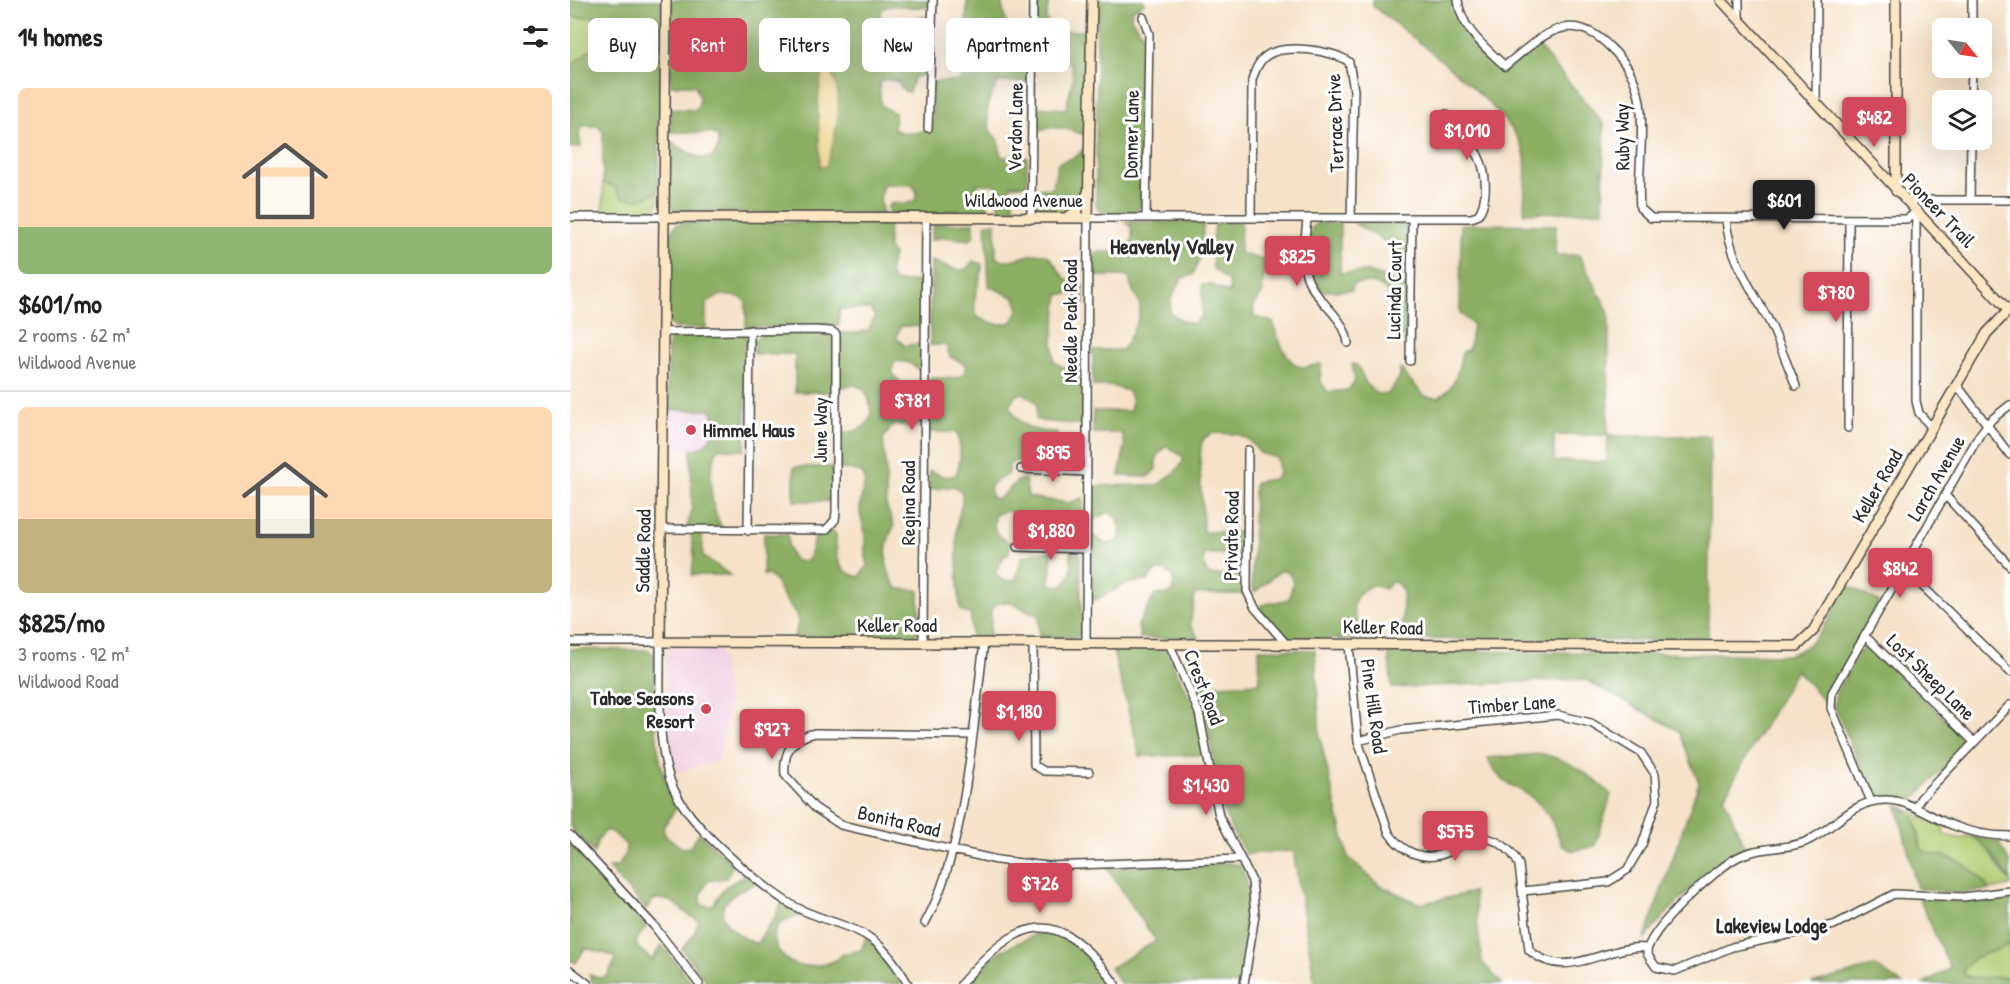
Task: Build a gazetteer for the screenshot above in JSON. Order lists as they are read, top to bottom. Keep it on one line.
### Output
{"streets":{"street":["Terrace Drive","Verdon Lane","Donner Lane","Ruby Way","Wildwood Avenue","Pioneer Trail","Lucinda Court","Needle Peak Road","June Way","Larch Avenue","Keller Road","Regina Road","Private Road","Saddle Road","Lost Sheep Lane","Crest Road","Timber Lane","Pine Hill Road","Bonita Road"]},"crossings":[["Terrace Drive","Wildwood Avenue"],["Verdon Lane","Wildwood Avenue"],["Donner Lane","Wildwood Avenue"],["Wildwood Avenue","Lucinda Court"],["Wildwood Avenue","Needle Peak Road"],["Wildwood Avenue","Regina Road"],["Wildwood Avenue","Saddle Road"],["Pioneer Trail","Keller Road"],["Needle Peak Road","Keller Road"],["June Way","Saddle Road"],["Larch Avenue","Lost Sheep Lane"],["Keller Road","Regina Road"],["Keller Road","Private Road"],["Keller Road","Saddle Road"],["Keller Road","Crest Road"],["Keller Road","Pine Hill Road"],["Crest Road","Bonita Road"],["Timber Lane","Pine Hill Road"]],"districts":["Heavenly Valley","Lakeview Lodge"],"places":["Himmel Haus","Tahoe Seasons Resort"],"north":"bottom right","page":{"heading":"14 homes","chip":["Buy","Rent","Filters","New","Apartment"],"list":[{"name":"$601/mo","note":"2 rooms · 62 m² · Wildwood Avenue"},{"name":"$825/mo","note":"3 rooms · 92 m² · Wildwood Road"}],"price":["$482","$1,010","$601","$825","$780","$781","$895","$1,880","$842","$1,180","$927","$1,430","$575","$726"]}}
